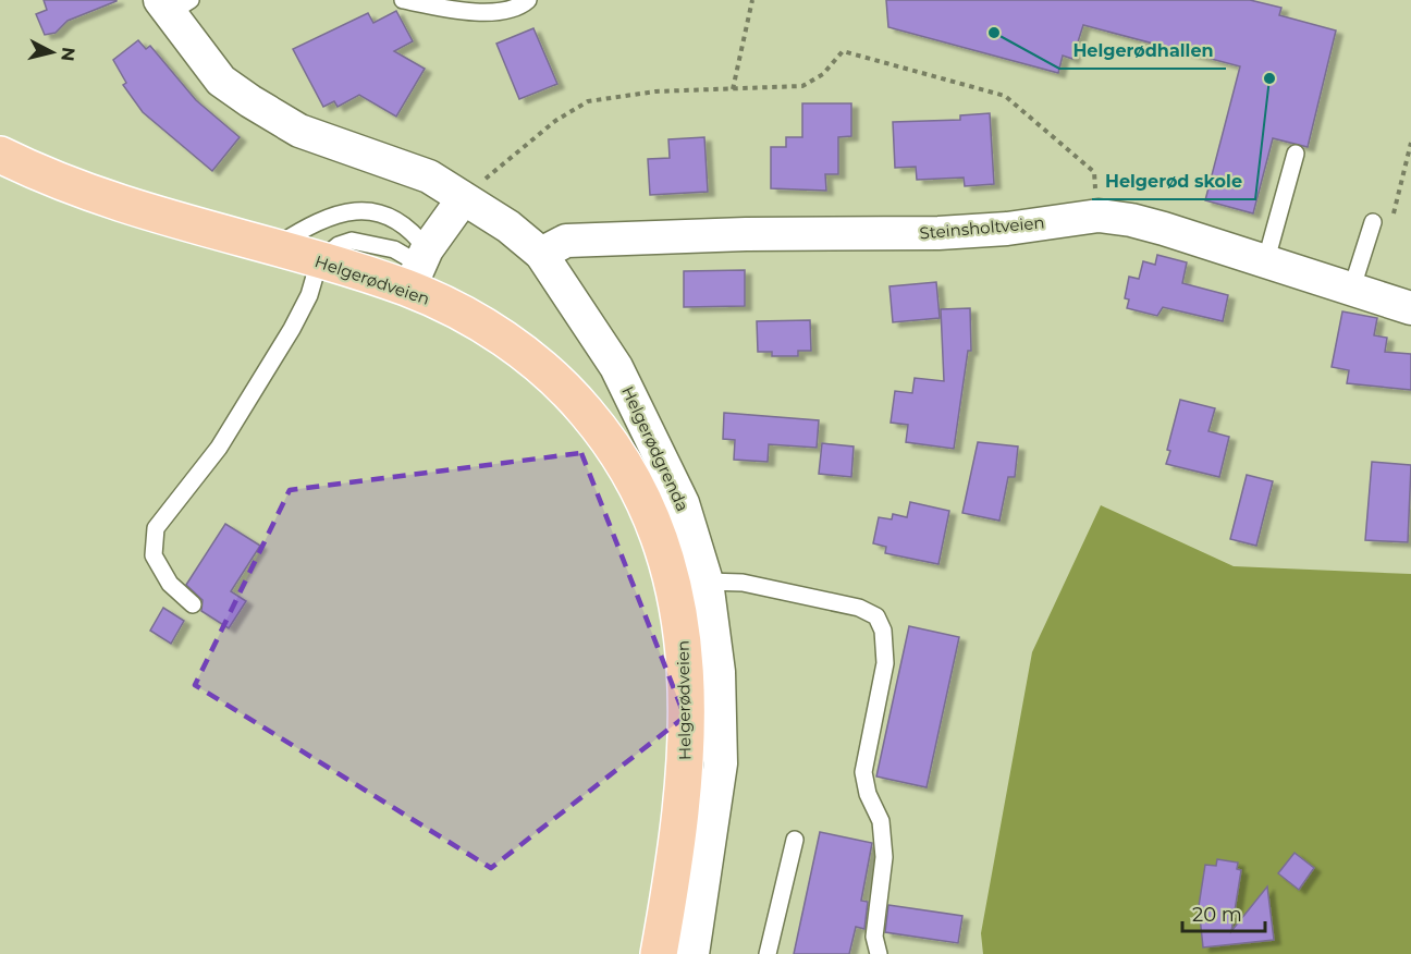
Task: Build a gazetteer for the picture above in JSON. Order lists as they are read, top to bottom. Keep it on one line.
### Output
{"streets":{"main road":["Helgerødveien"],"street":["Steinsholtveien","Helgerødgrenda"]},"crossings":[["Steinsholtveien","Helgerødgrenda"]],"places":["Helgerødhallen","Helgerød skole"],"scale_bar":"20 m","north":"right"}
